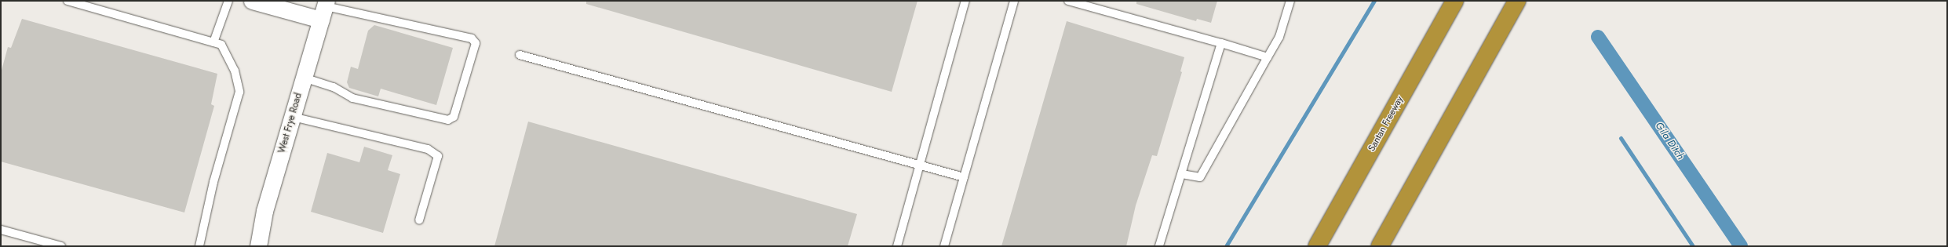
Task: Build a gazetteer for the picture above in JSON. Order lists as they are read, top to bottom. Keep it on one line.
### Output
{"streets":{"highway":["Santan Freeway"],"street":["West Frye Road"]},"water":["Gila Ditch"]}
